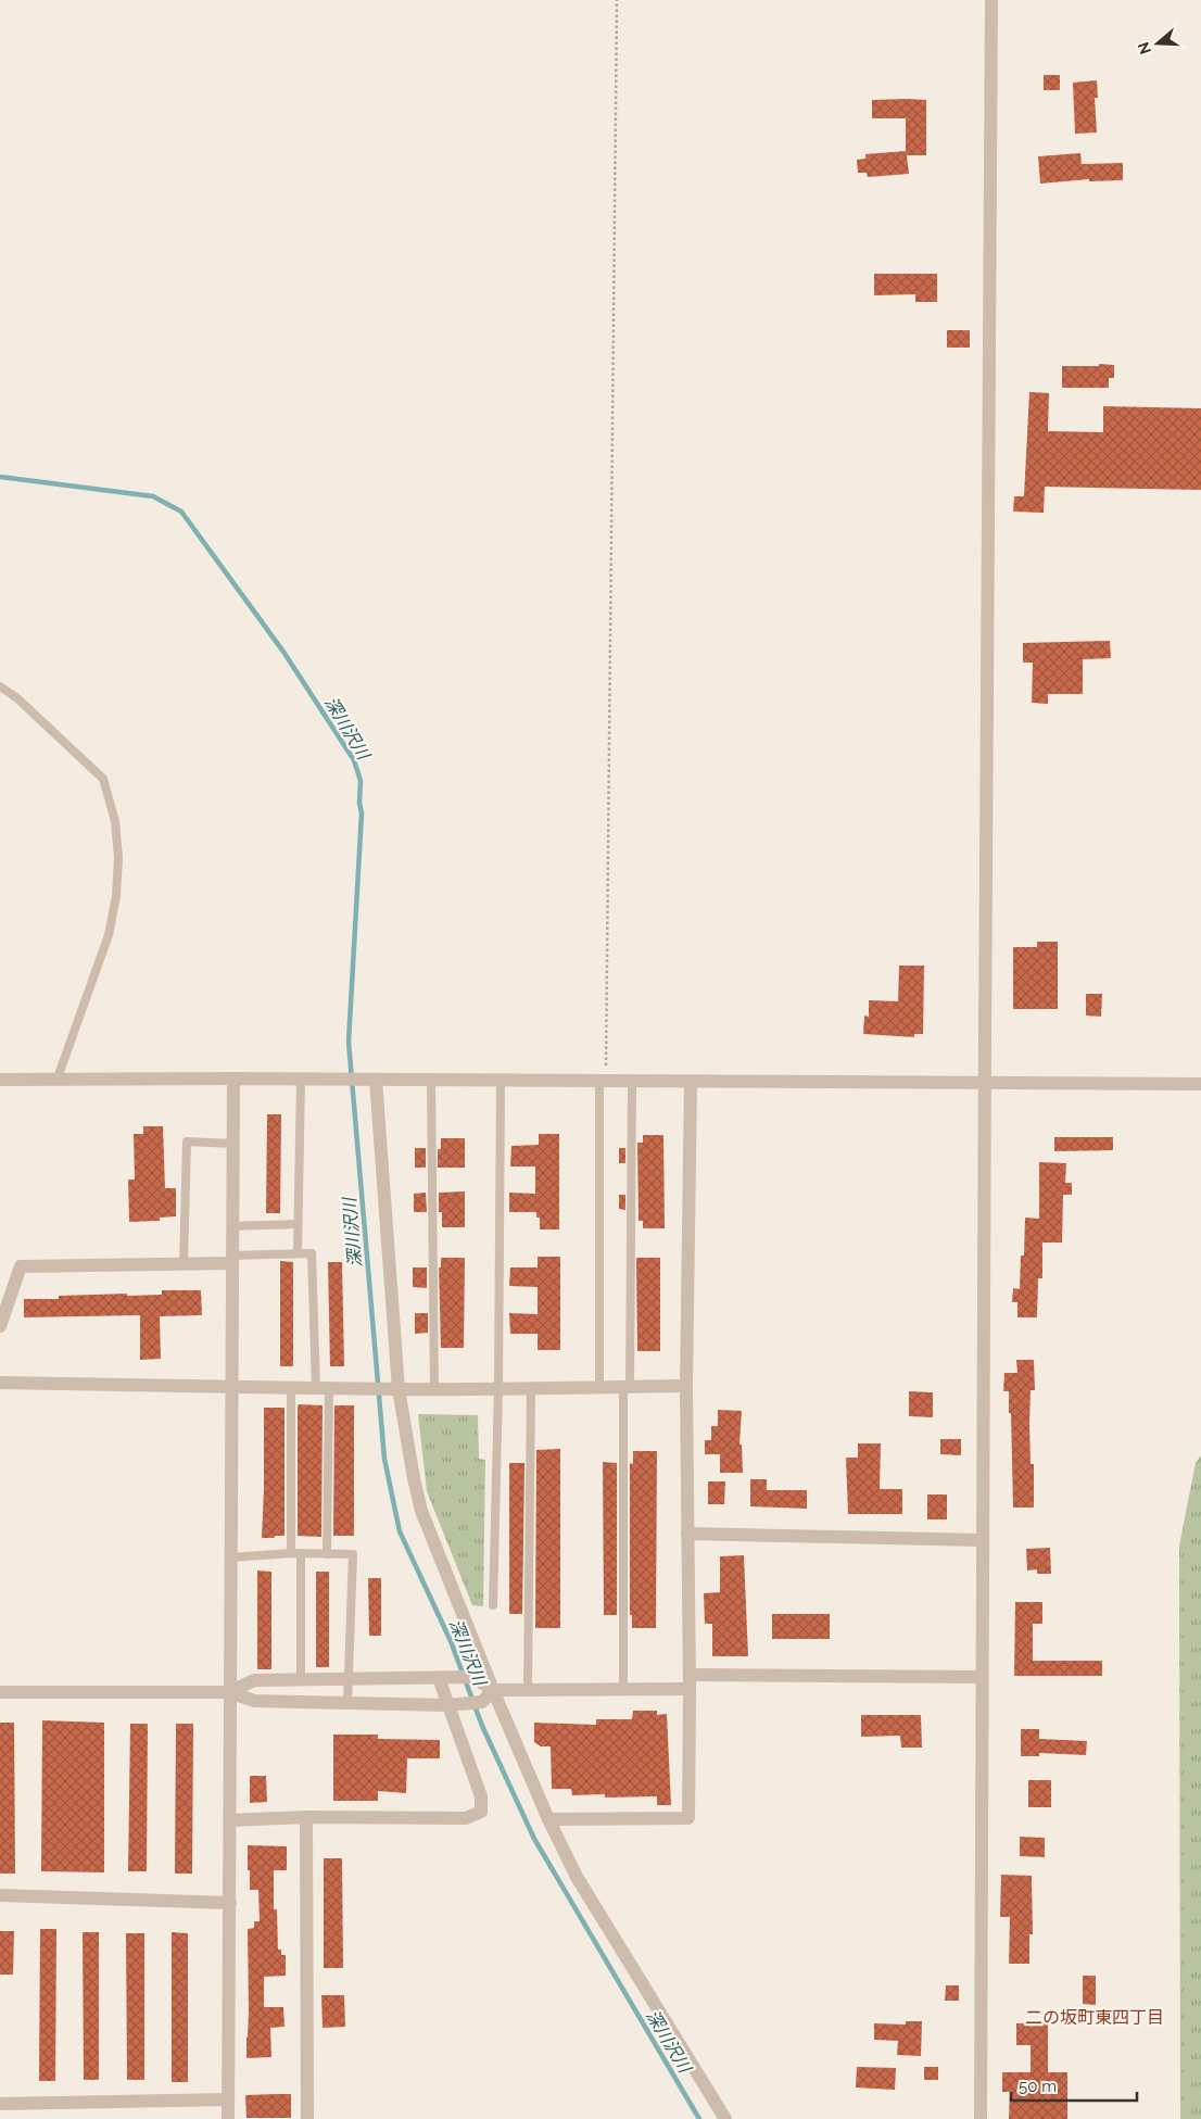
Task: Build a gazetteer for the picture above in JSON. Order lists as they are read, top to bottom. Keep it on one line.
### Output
{"districts":["二の坂町東四丁目"],"water":["深川沢川"],"scale_bar":"50 m","north":"left"}
